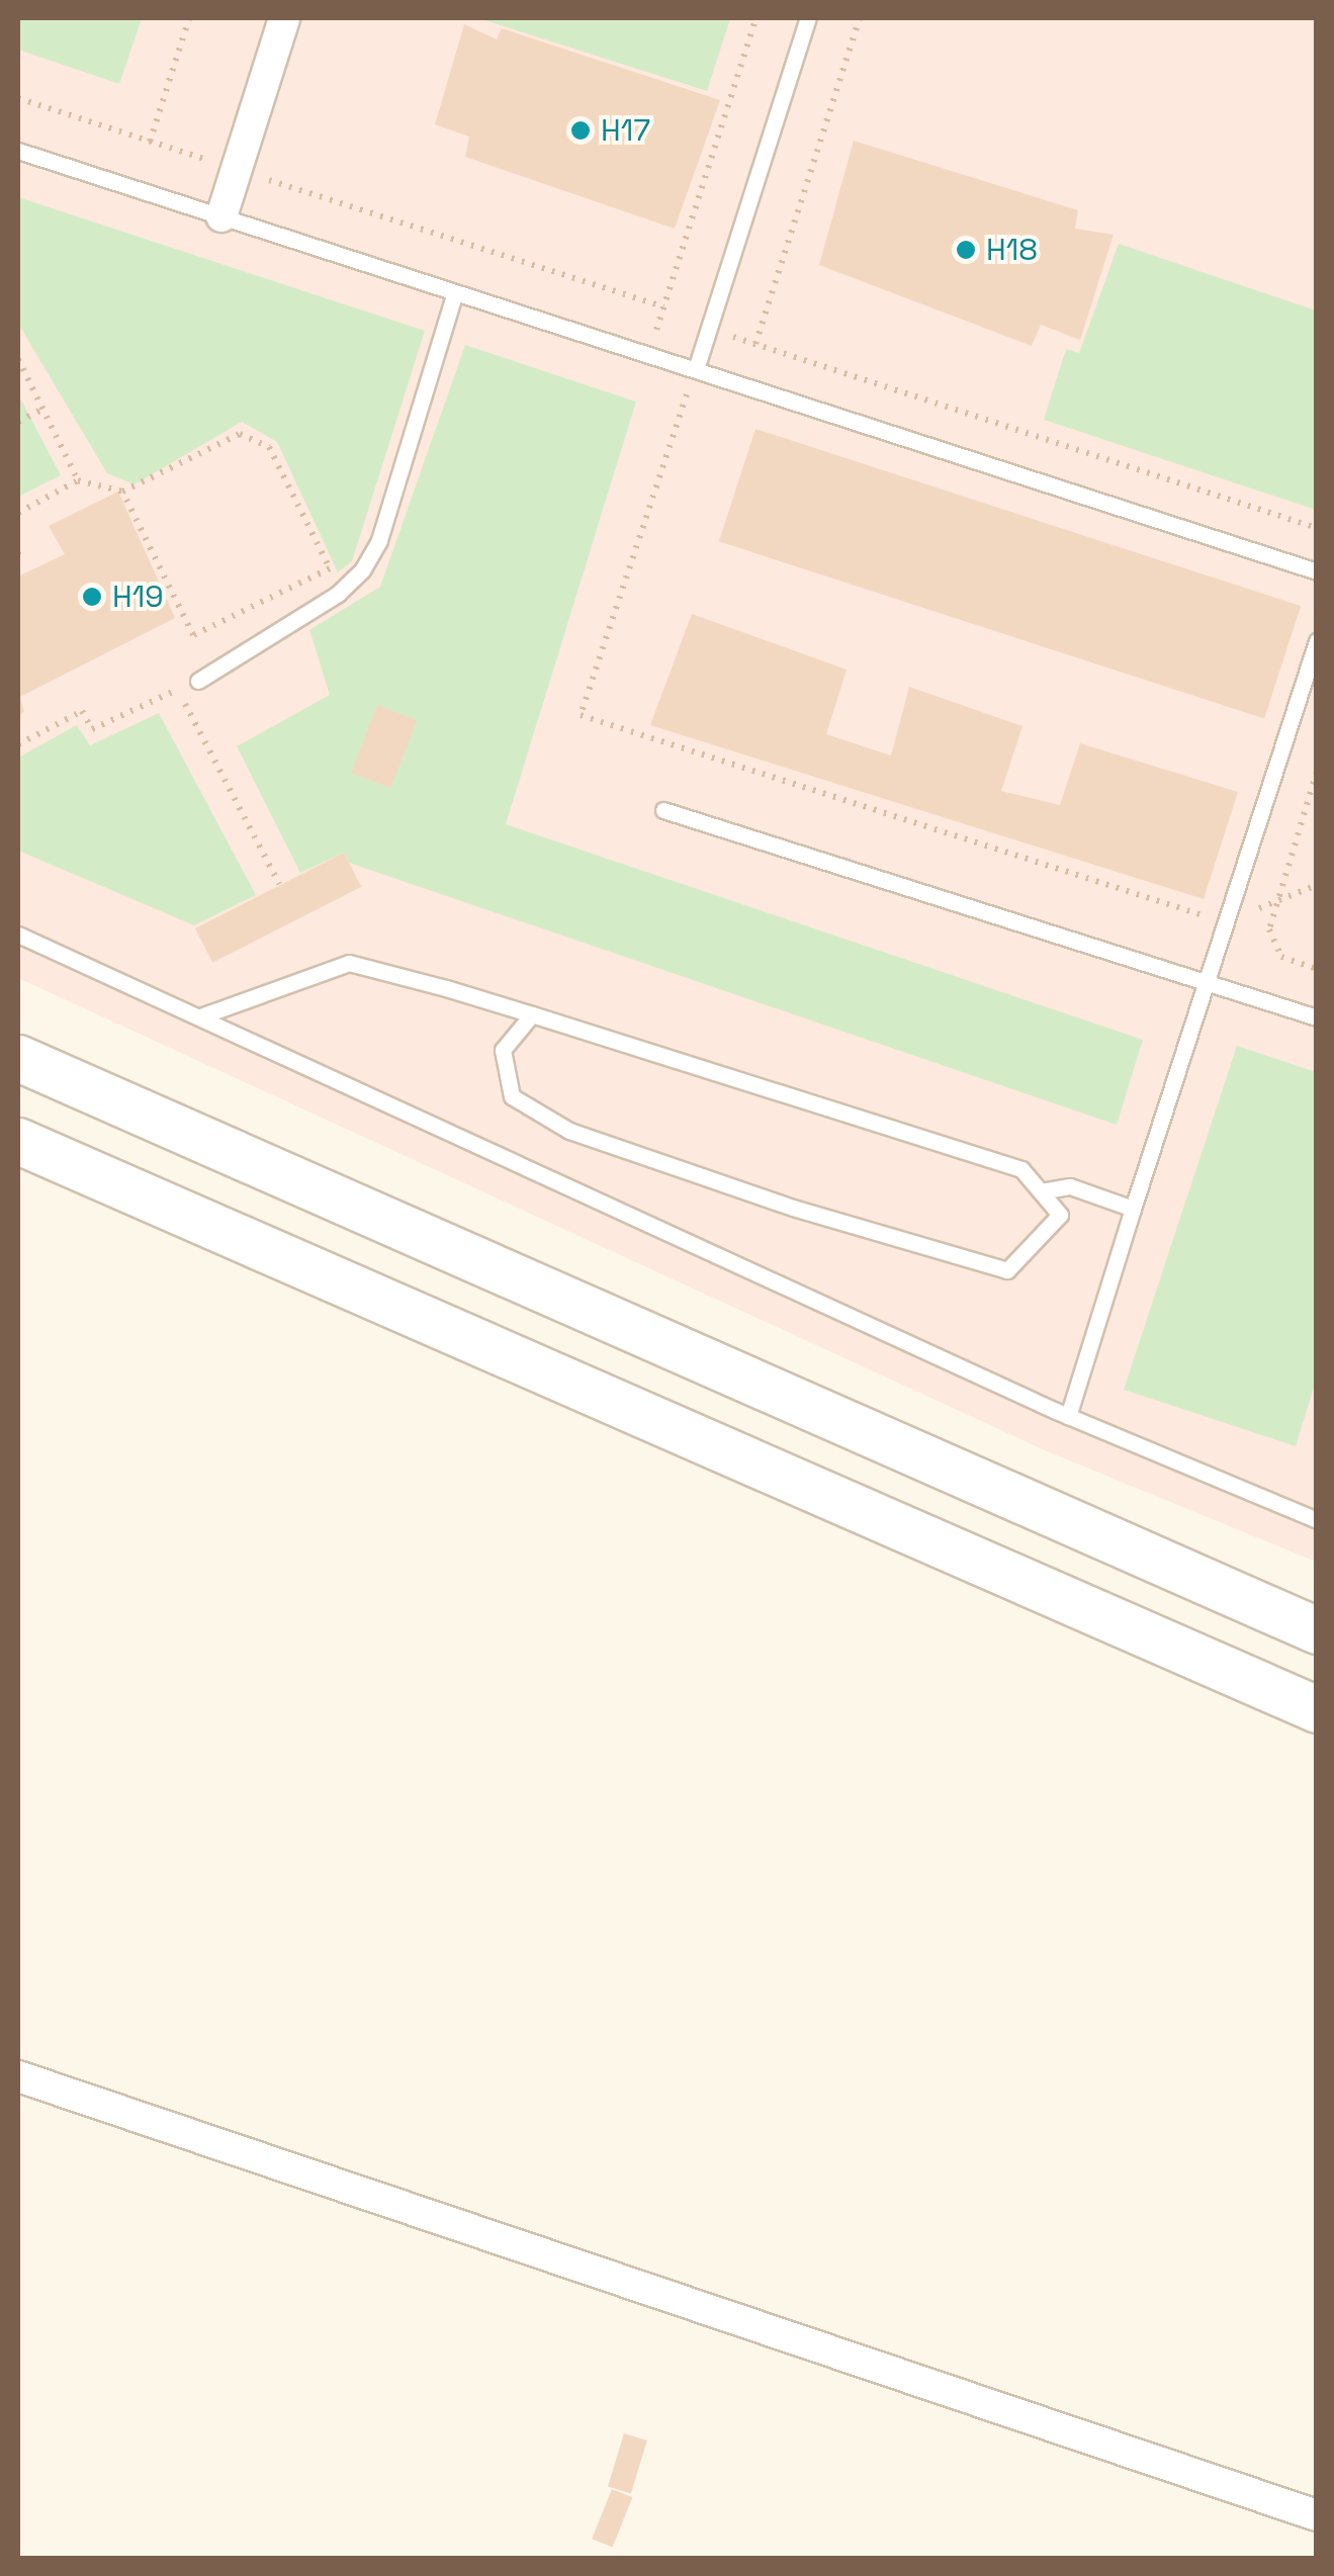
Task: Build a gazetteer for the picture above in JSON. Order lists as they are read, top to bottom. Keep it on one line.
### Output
{"places":["H17","H18","H19"]}
